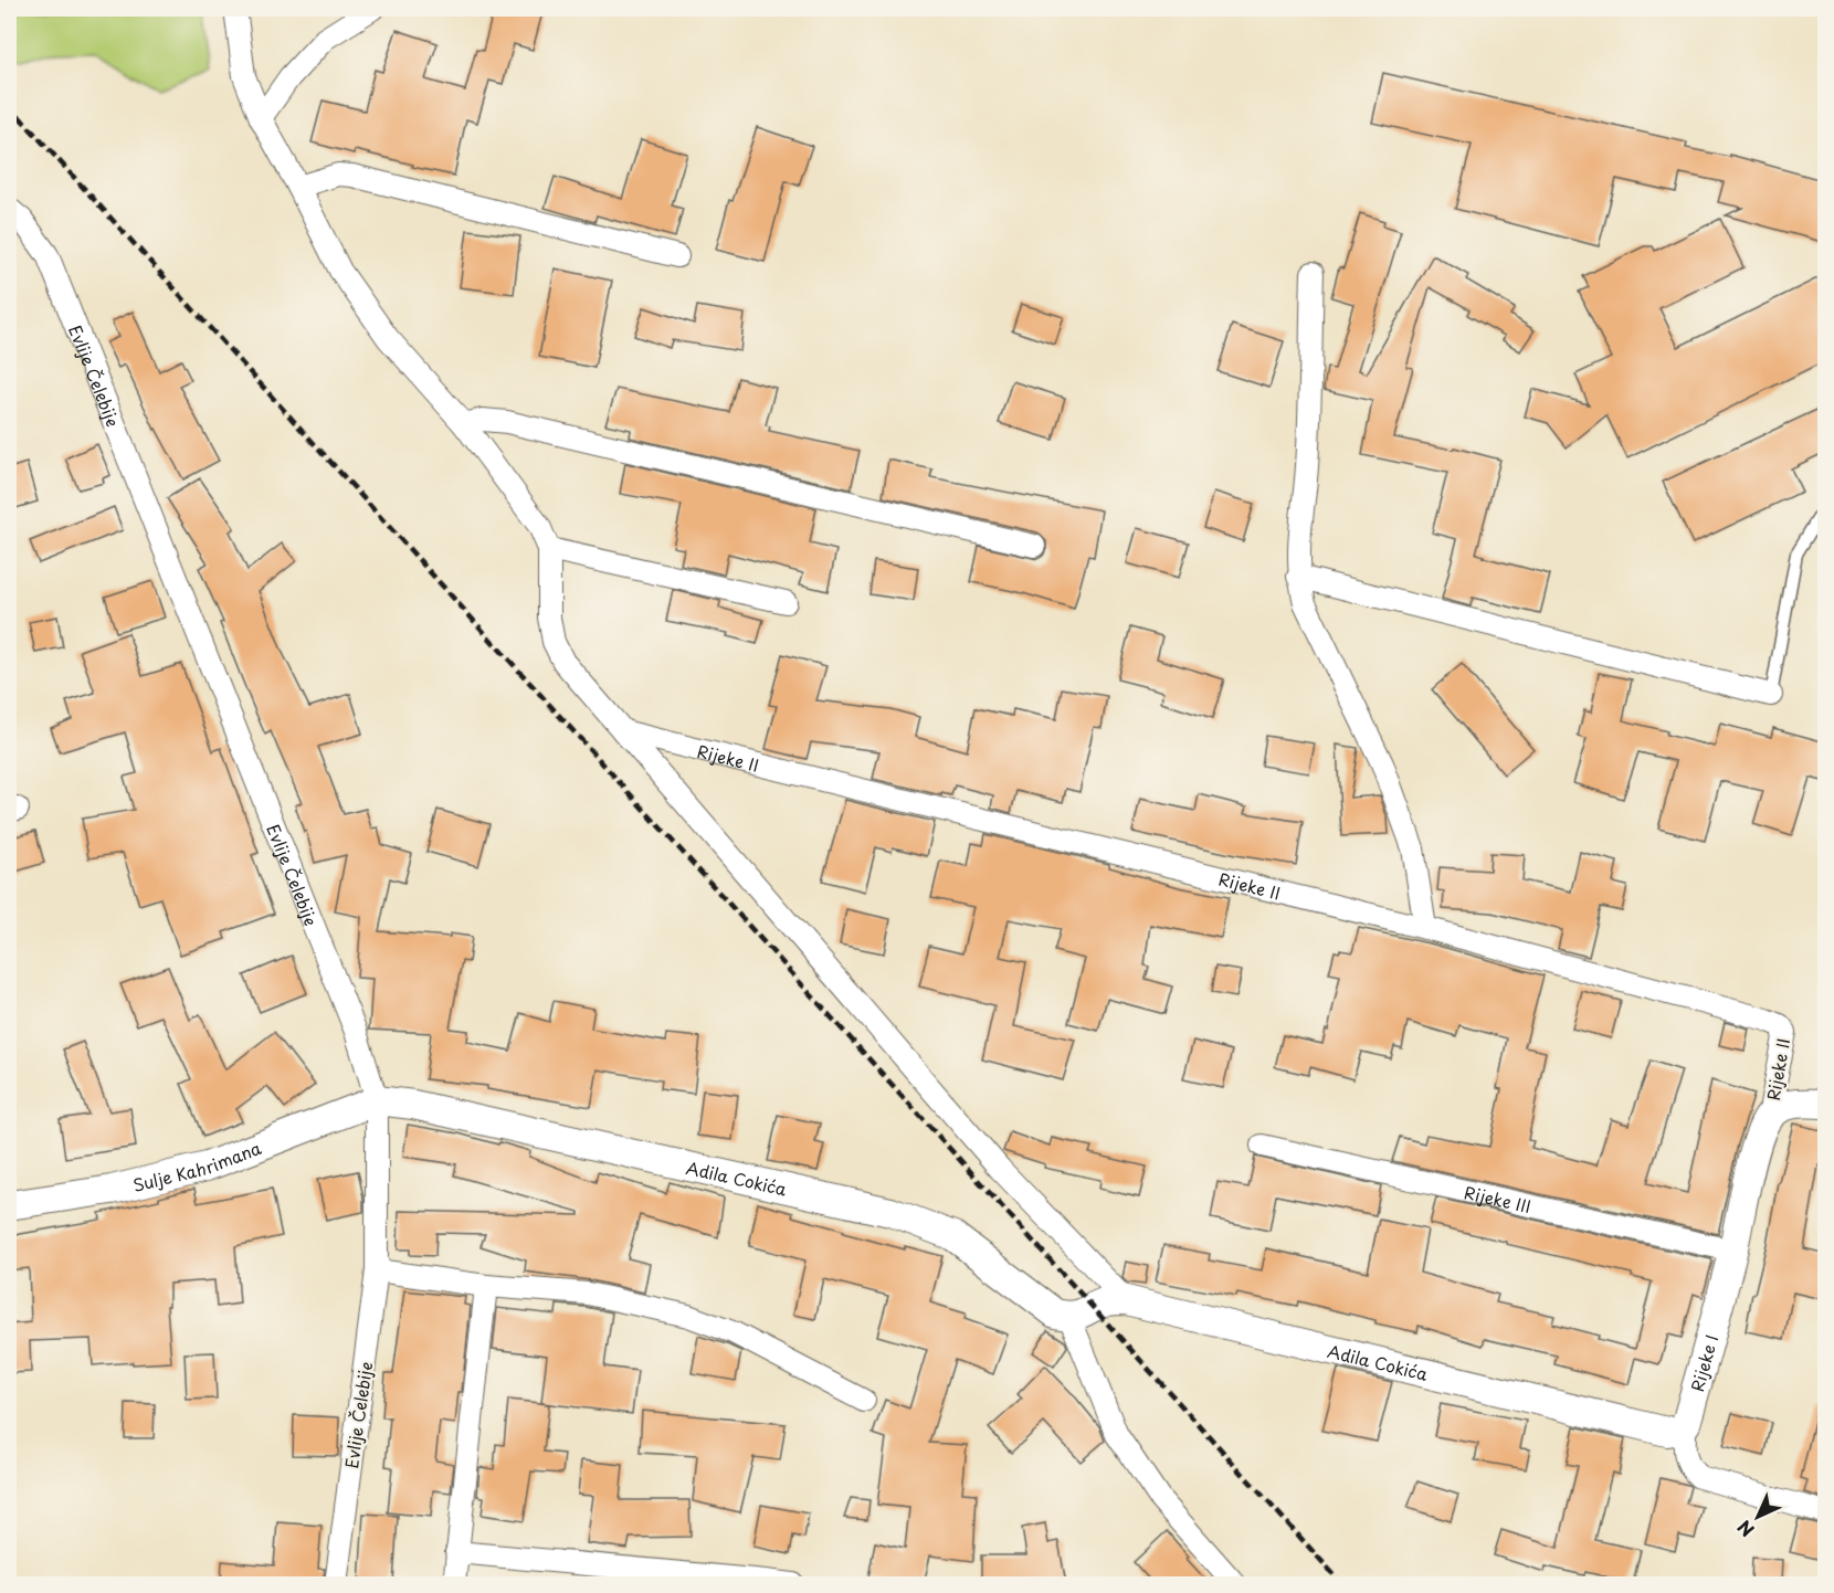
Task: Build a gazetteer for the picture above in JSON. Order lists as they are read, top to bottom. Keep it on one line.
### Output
{"streets":{"street":["Evlije Čelebije","Rijeke II","Sulje Kahrimana","Adila Cokića","Rijeke III","Rijeke I"]},"crossings":[["Evlije Čelebije","Sulje Kahrimana"],["Evlije Čelebije","Adila Cokića"],["Rijeke II","Rijeke I"],["Sulje Kahrimana","Adila Cokića"],["Adila Cokića","Rijeke I"],["Rijeke III","Rijeke I"]],"north":"bottom left"}
